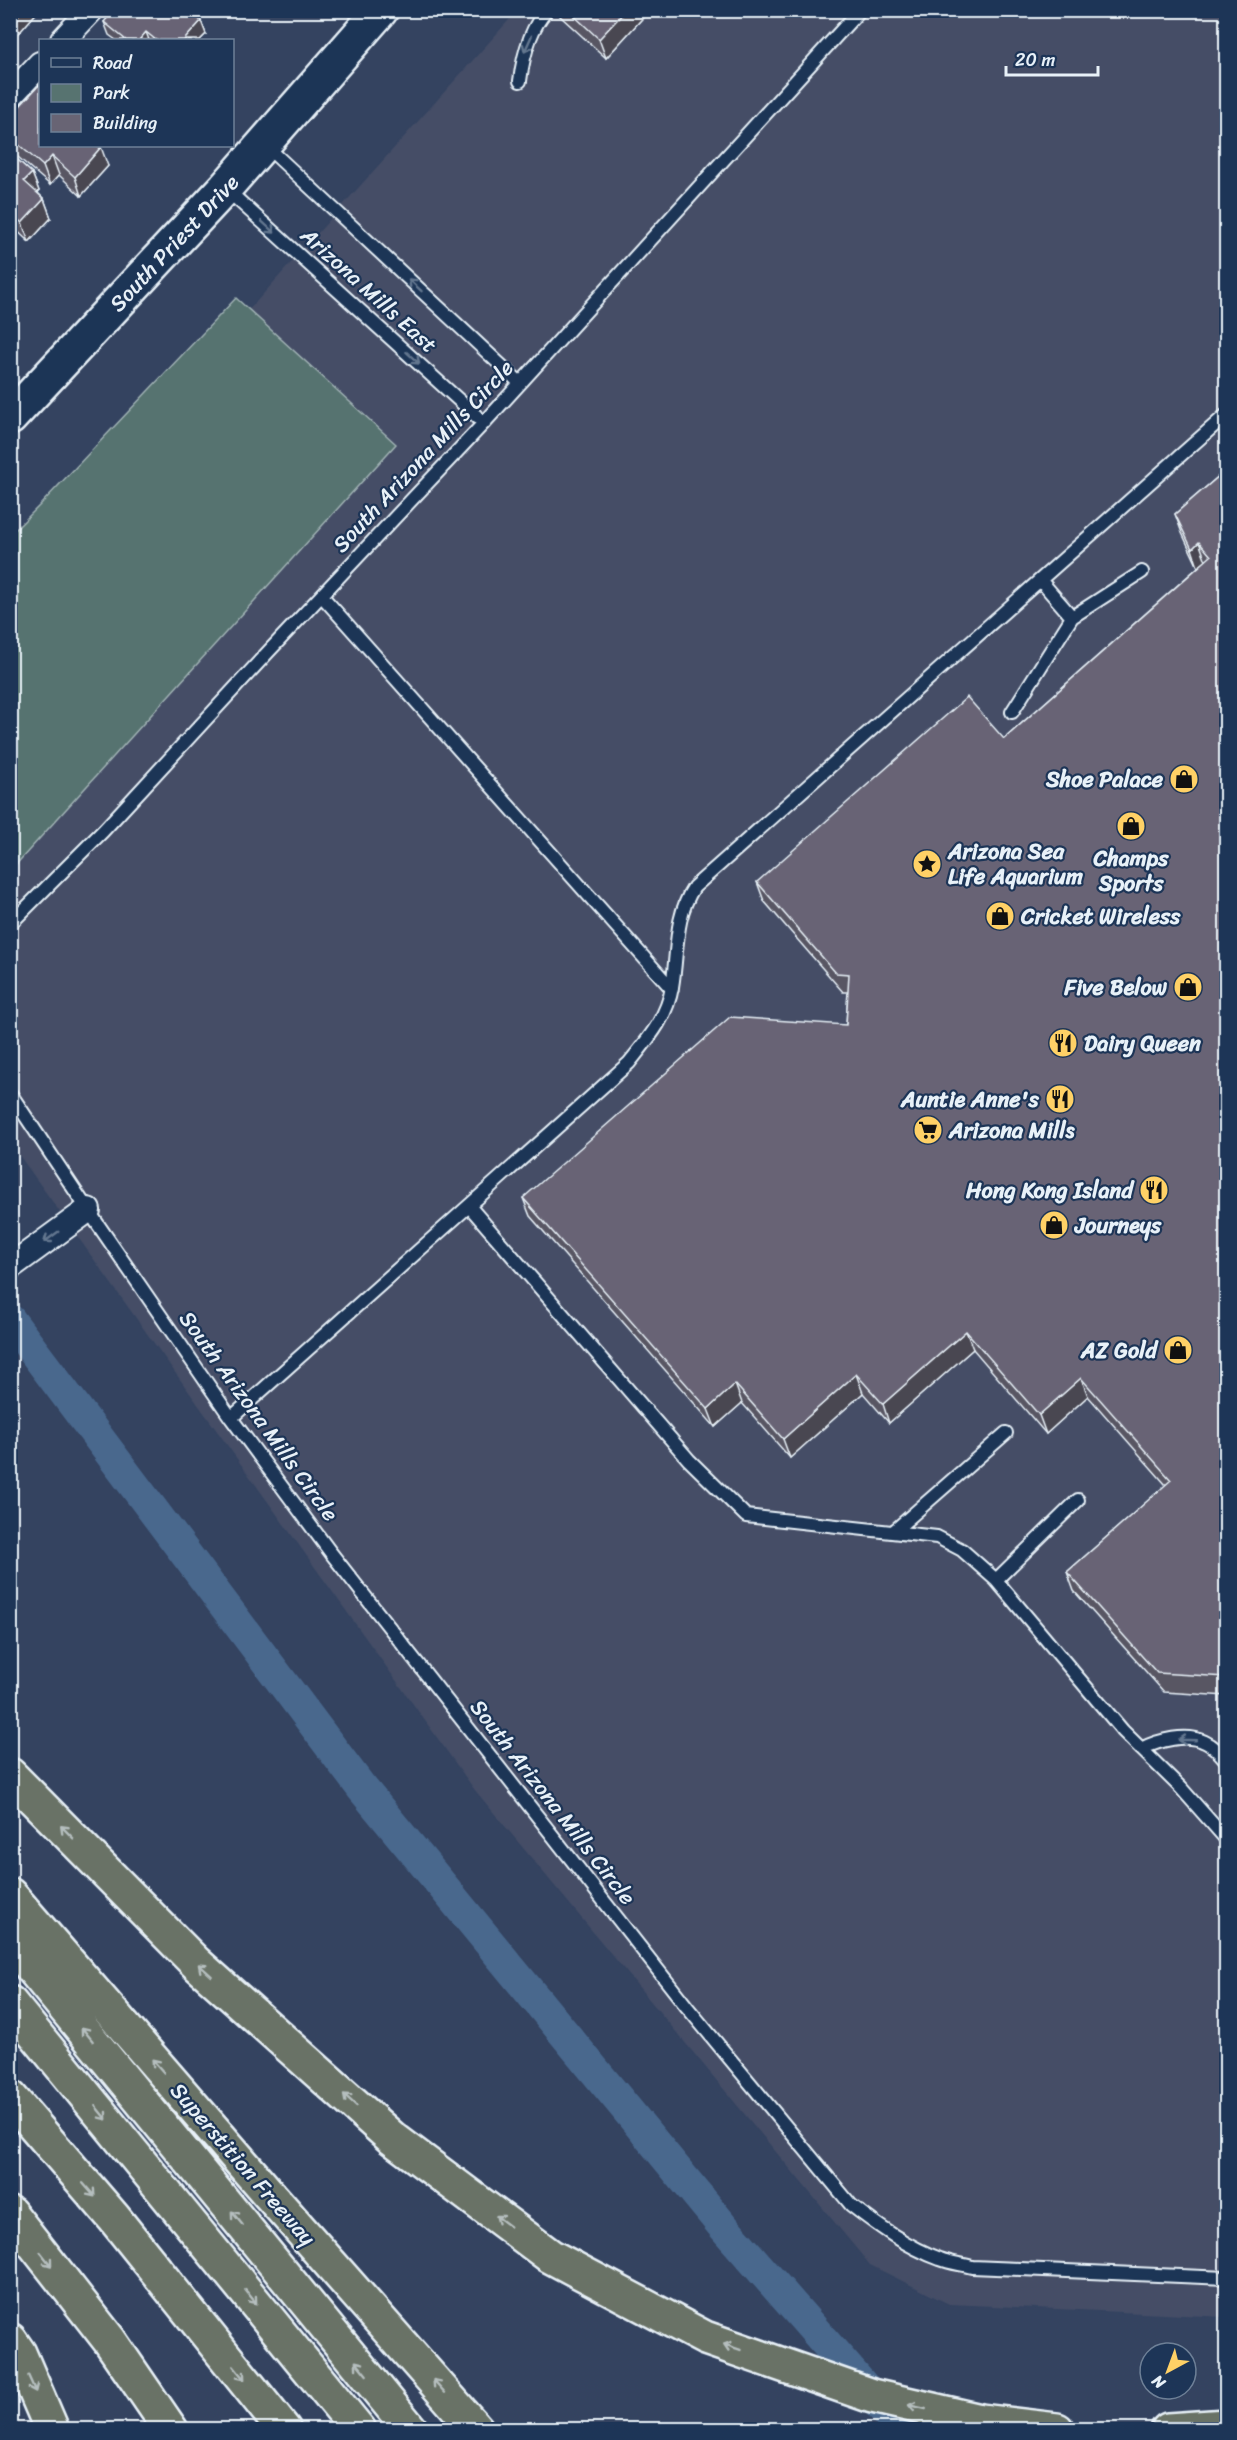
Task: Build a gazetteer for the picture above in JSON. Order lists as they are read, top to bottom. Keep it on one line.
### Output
{"streets":{"highway":["Superstition Freeway"],"main road":["South Priest Drive"],"lane":["Arizona Mills East","South Arizona Mills Circle"]},"crossings":[["South Priest Drive","Arizona Mills East"],["Arizona Mills East","South Arizona Mills Circle"]],"places":{"shop":["Shoe Palace","Champs Sports","Cricket Wireless","Five Below","Journeys","AZ Gold"],"place":["Arizona Sea Life Aquarium"],"restaurant":["Dairy Queen","Auntie Anne's","Hong Kong Island"],"supermarket":["Arizona Mills"]},"legend":["Road","Park","Building"],"scale_bar":"20 m","north":"bottom left"}
